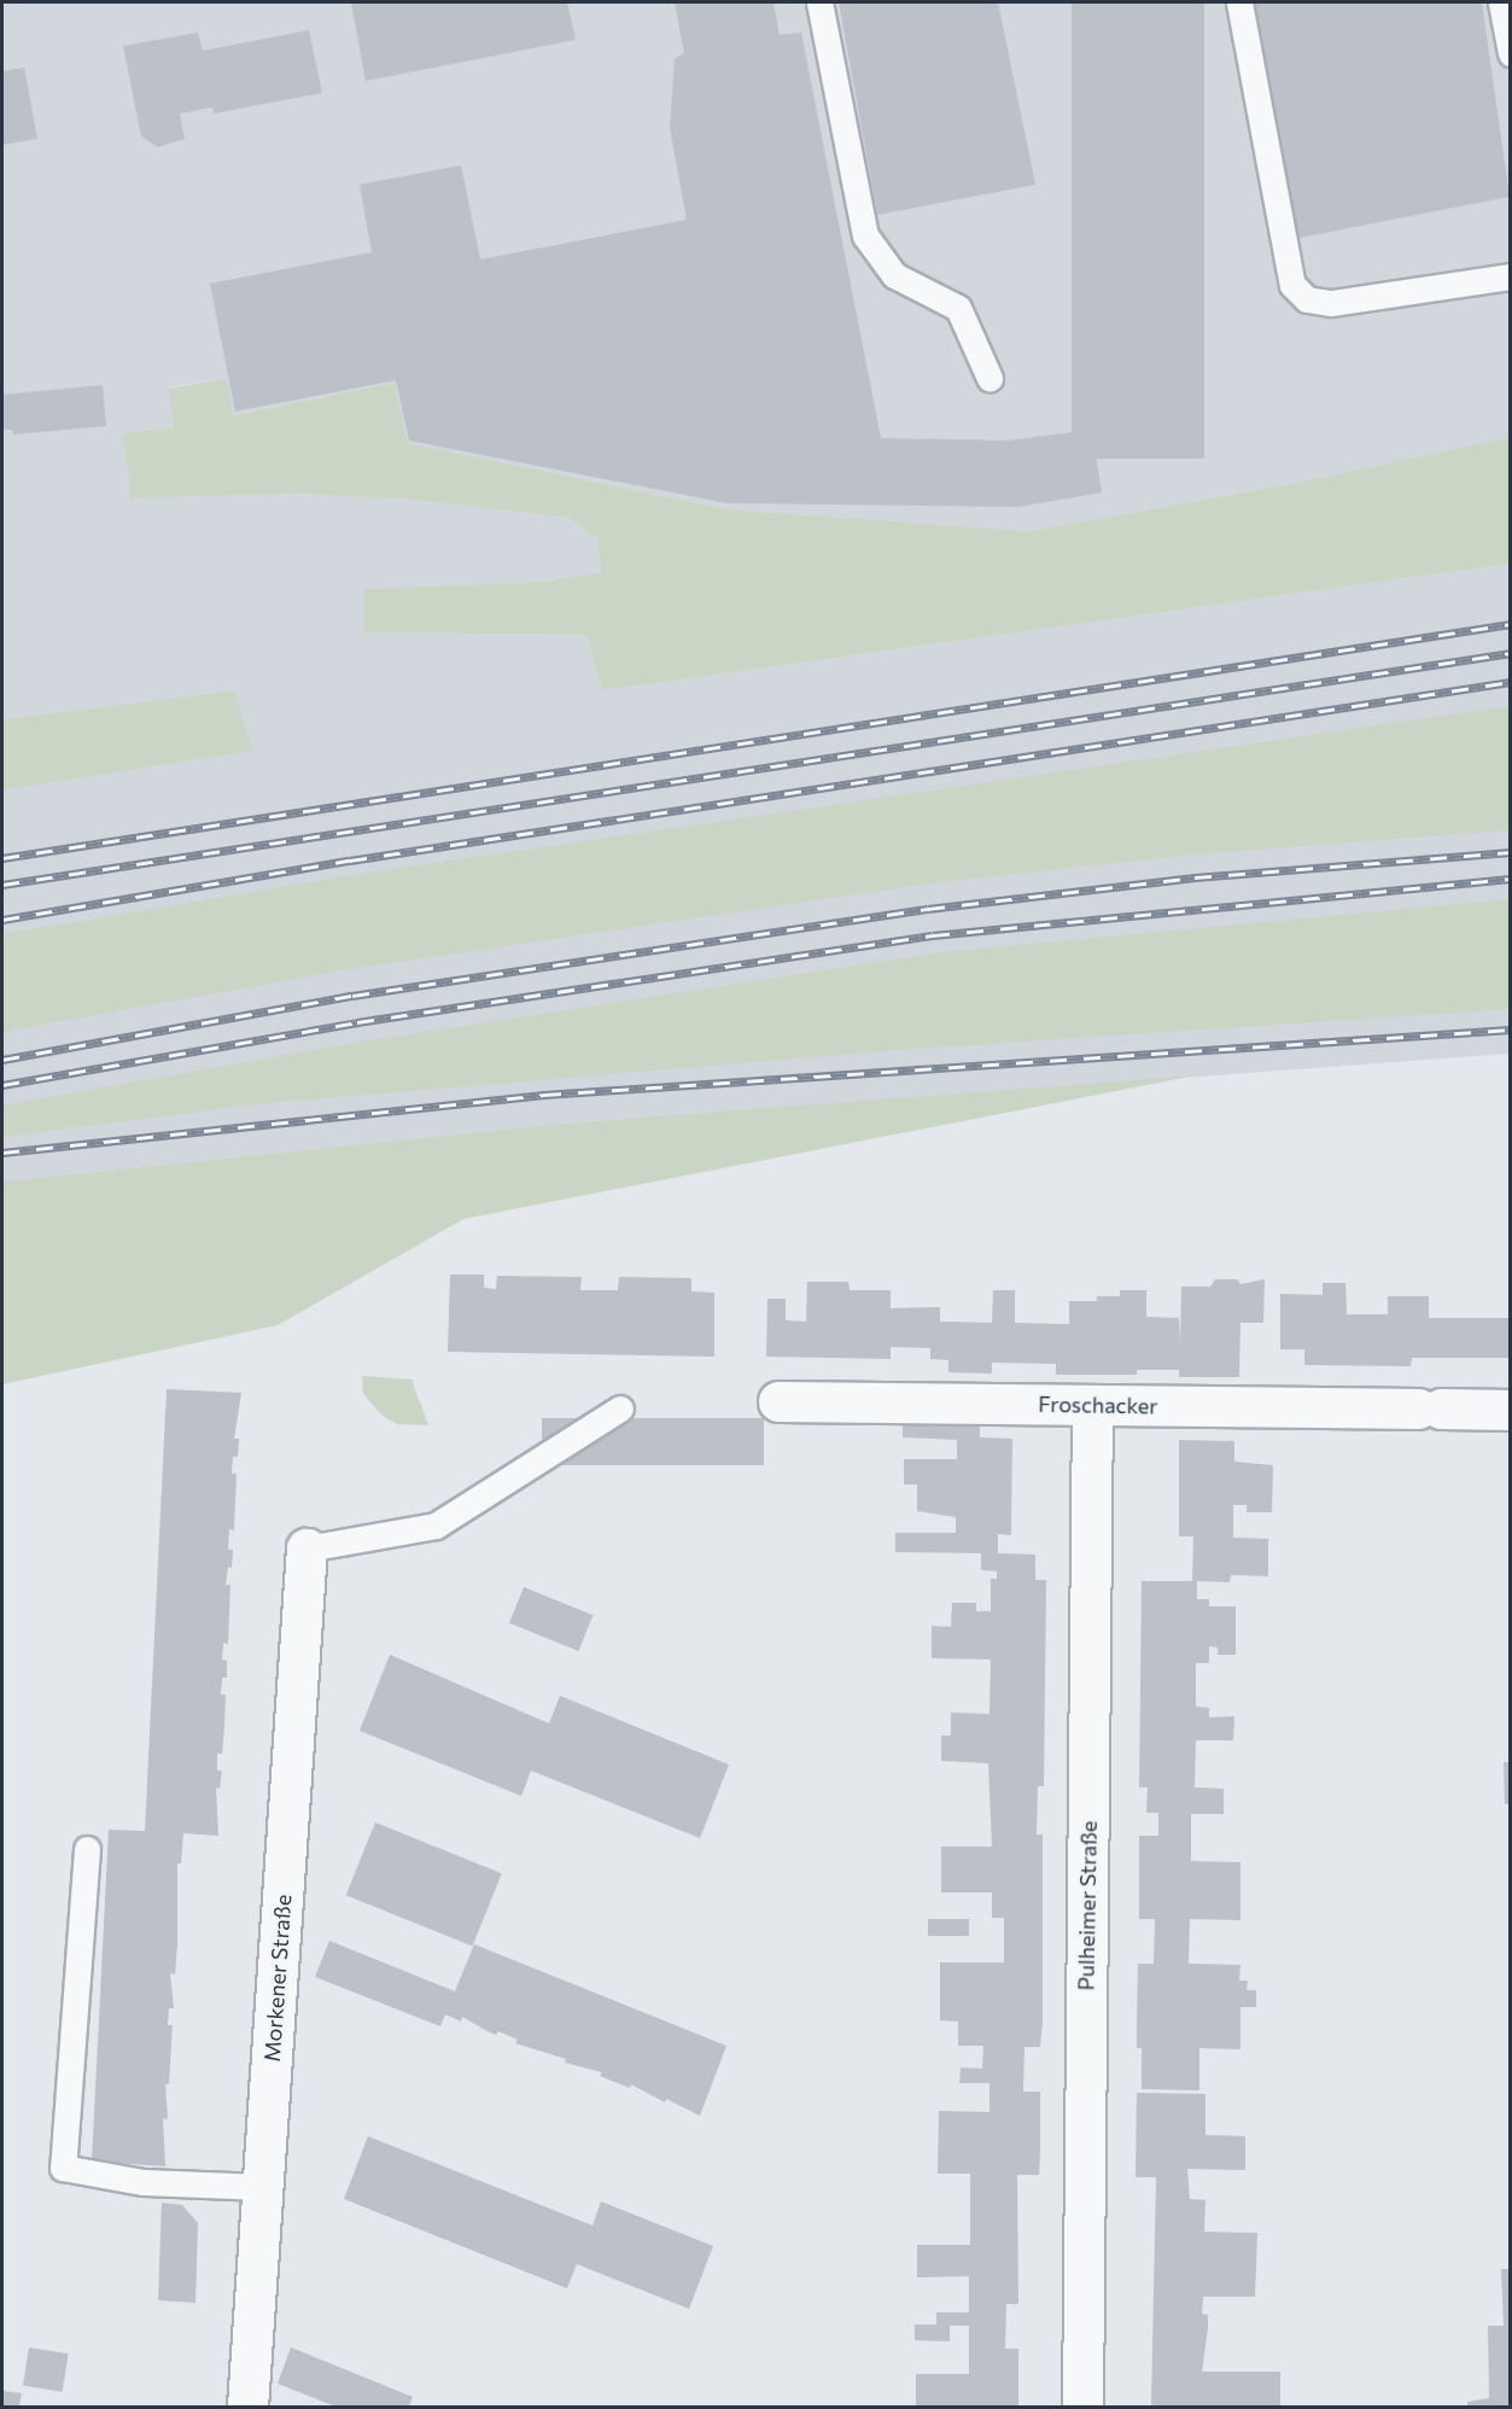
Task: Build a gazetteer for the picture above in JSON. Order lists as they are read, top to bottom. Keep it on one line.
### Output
{"streets":{"street":["Froschacker","Pulheimer Straße","Morkener Straße"]},"crossings":[["Froschacker","Pulheimer Straße"]]}
